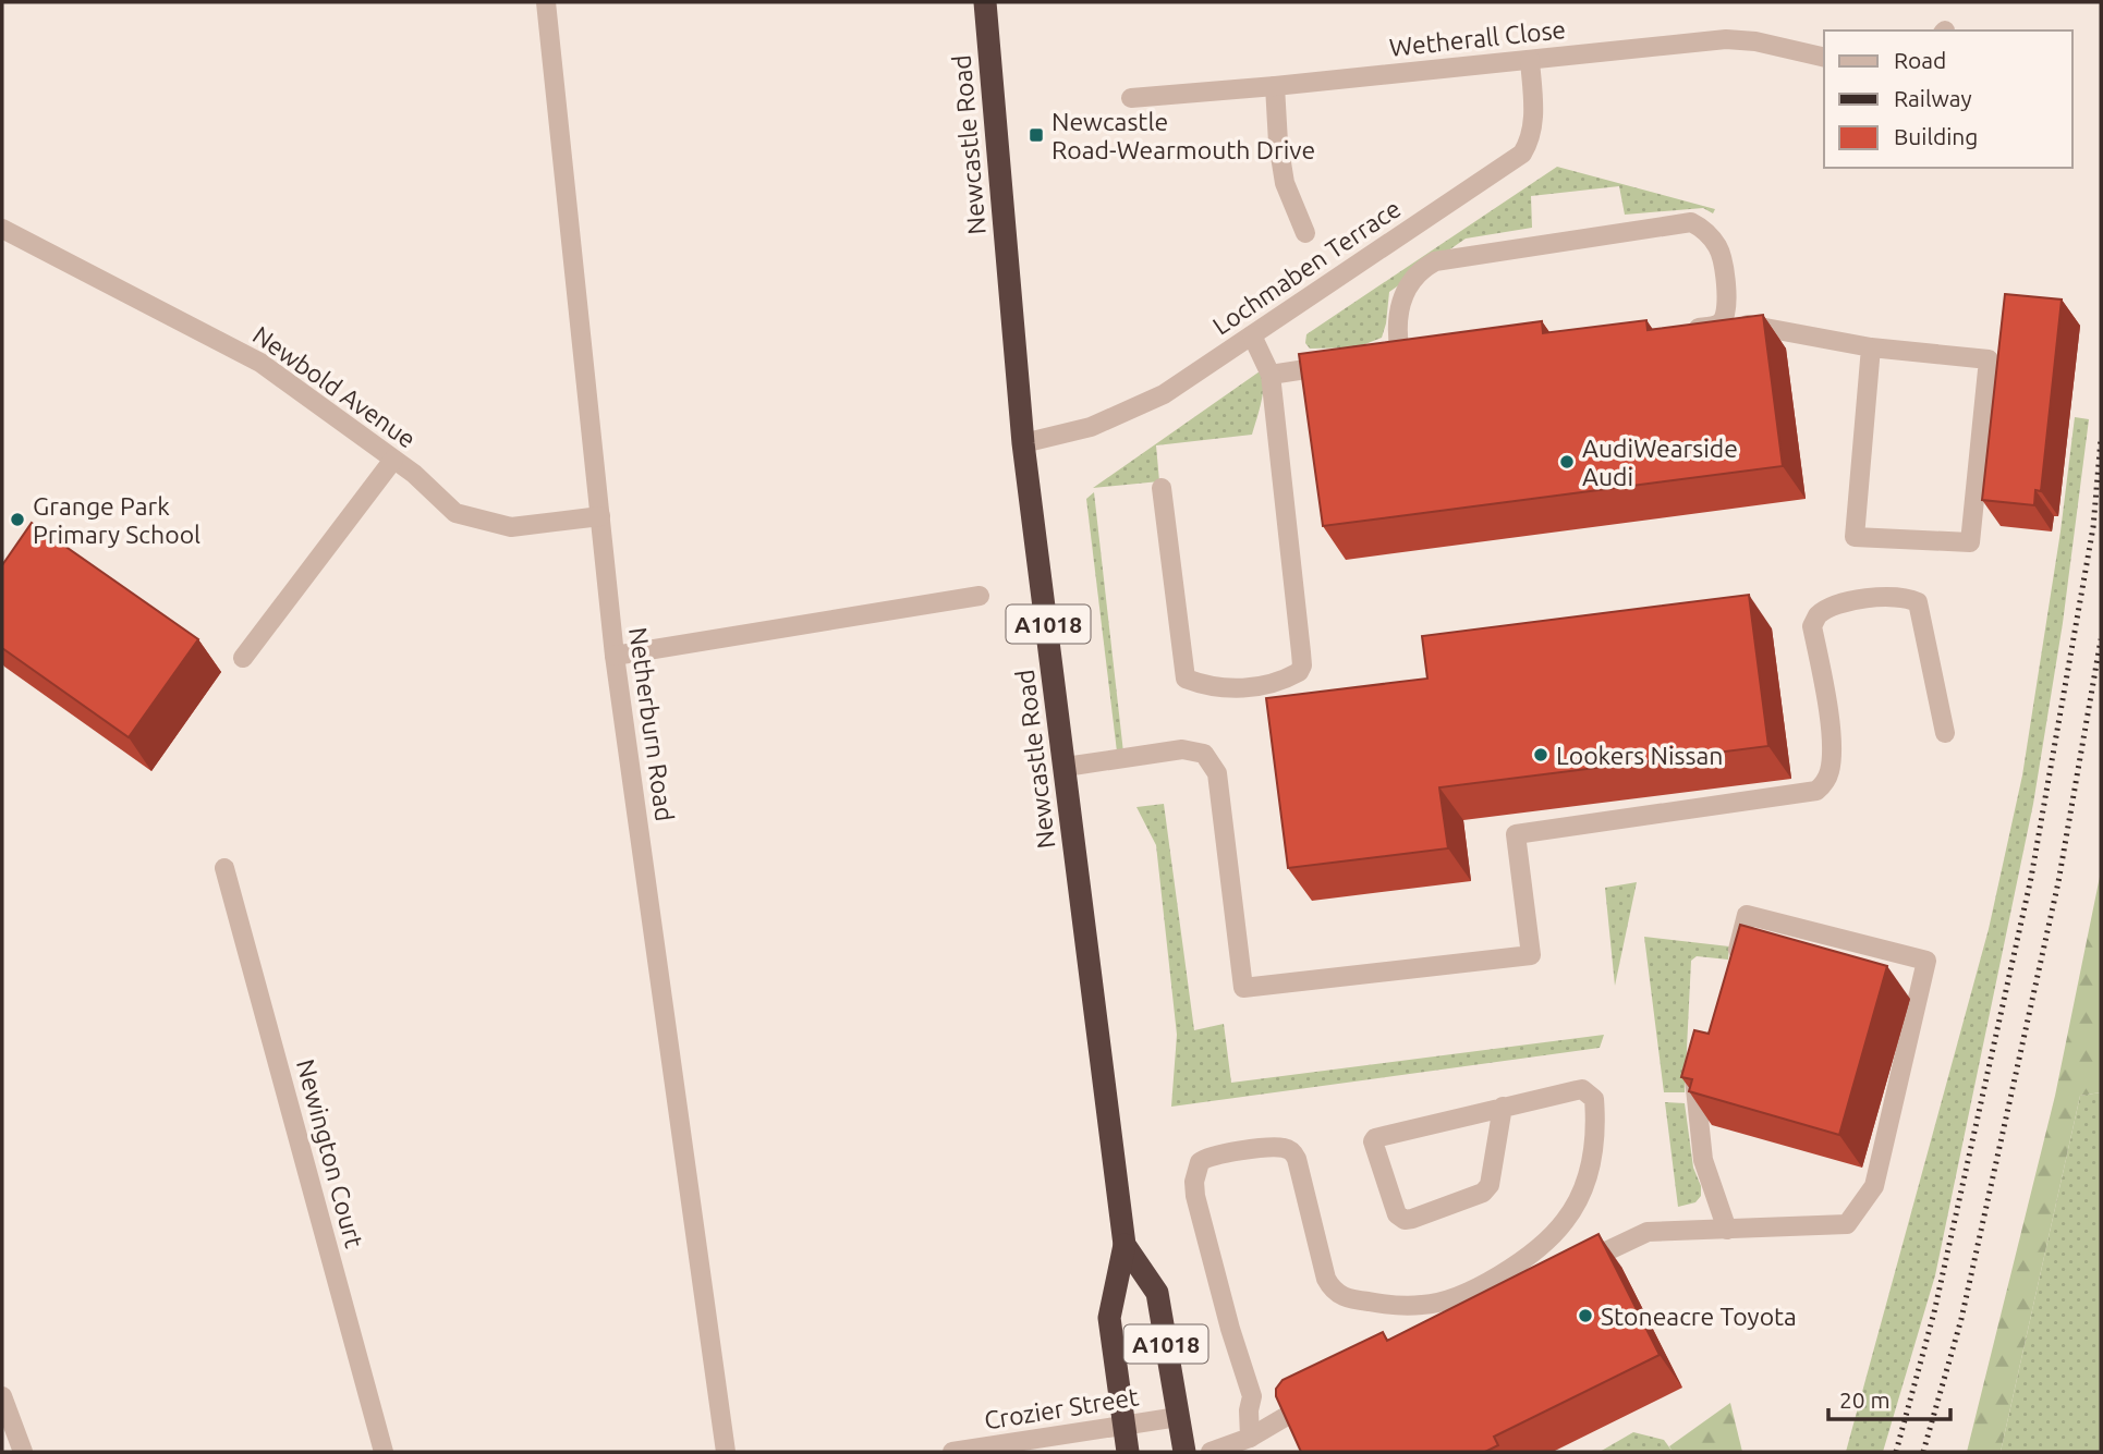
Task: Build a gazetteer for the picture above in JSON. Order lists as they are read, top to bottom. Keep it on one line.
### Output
{"streets":{"highway":["Newcastle Road","A1018"],"street":["Wetherall Close","Lochmaben Terrace","Newbold Avenue","Netherburn Road","Newington Court","Crozier Street"]},"crossings":[["Wetherall Close","Lochmaben Terrace"],["Newcastle Road","Lochmaben Terrace"],["Newcastle Road","A1018"],["Newcastle Road","Crozier Street"],["Newbold Avenue","Netherburn Road"],["A1018","Crozier Street"]],"places":{"transit":["Newcastle Road-Wearmouth Drive"],"other":["AudiWearside Audi","Grange Park Primary School","Lookers Nissan","Stoneacre Toyota"]},"legend":["Road","Railway","Building"],"scale_bar":"20 m"}
